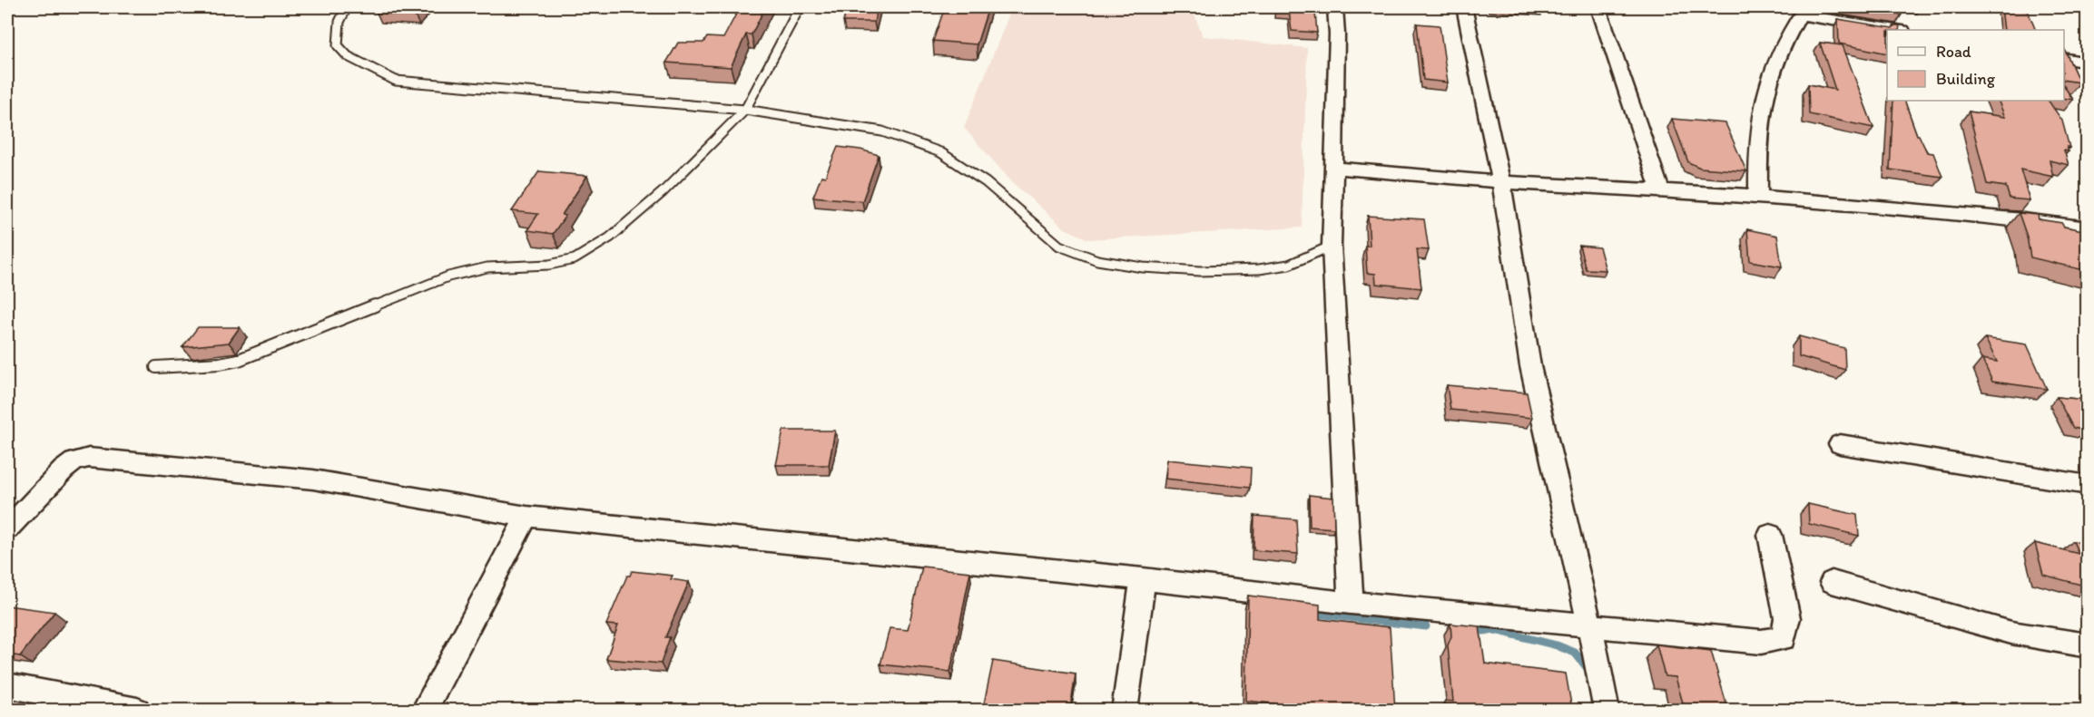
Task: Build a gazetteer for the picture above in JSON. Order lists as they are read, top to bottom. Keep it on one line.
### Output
{"legend":["Road","Building"]}
